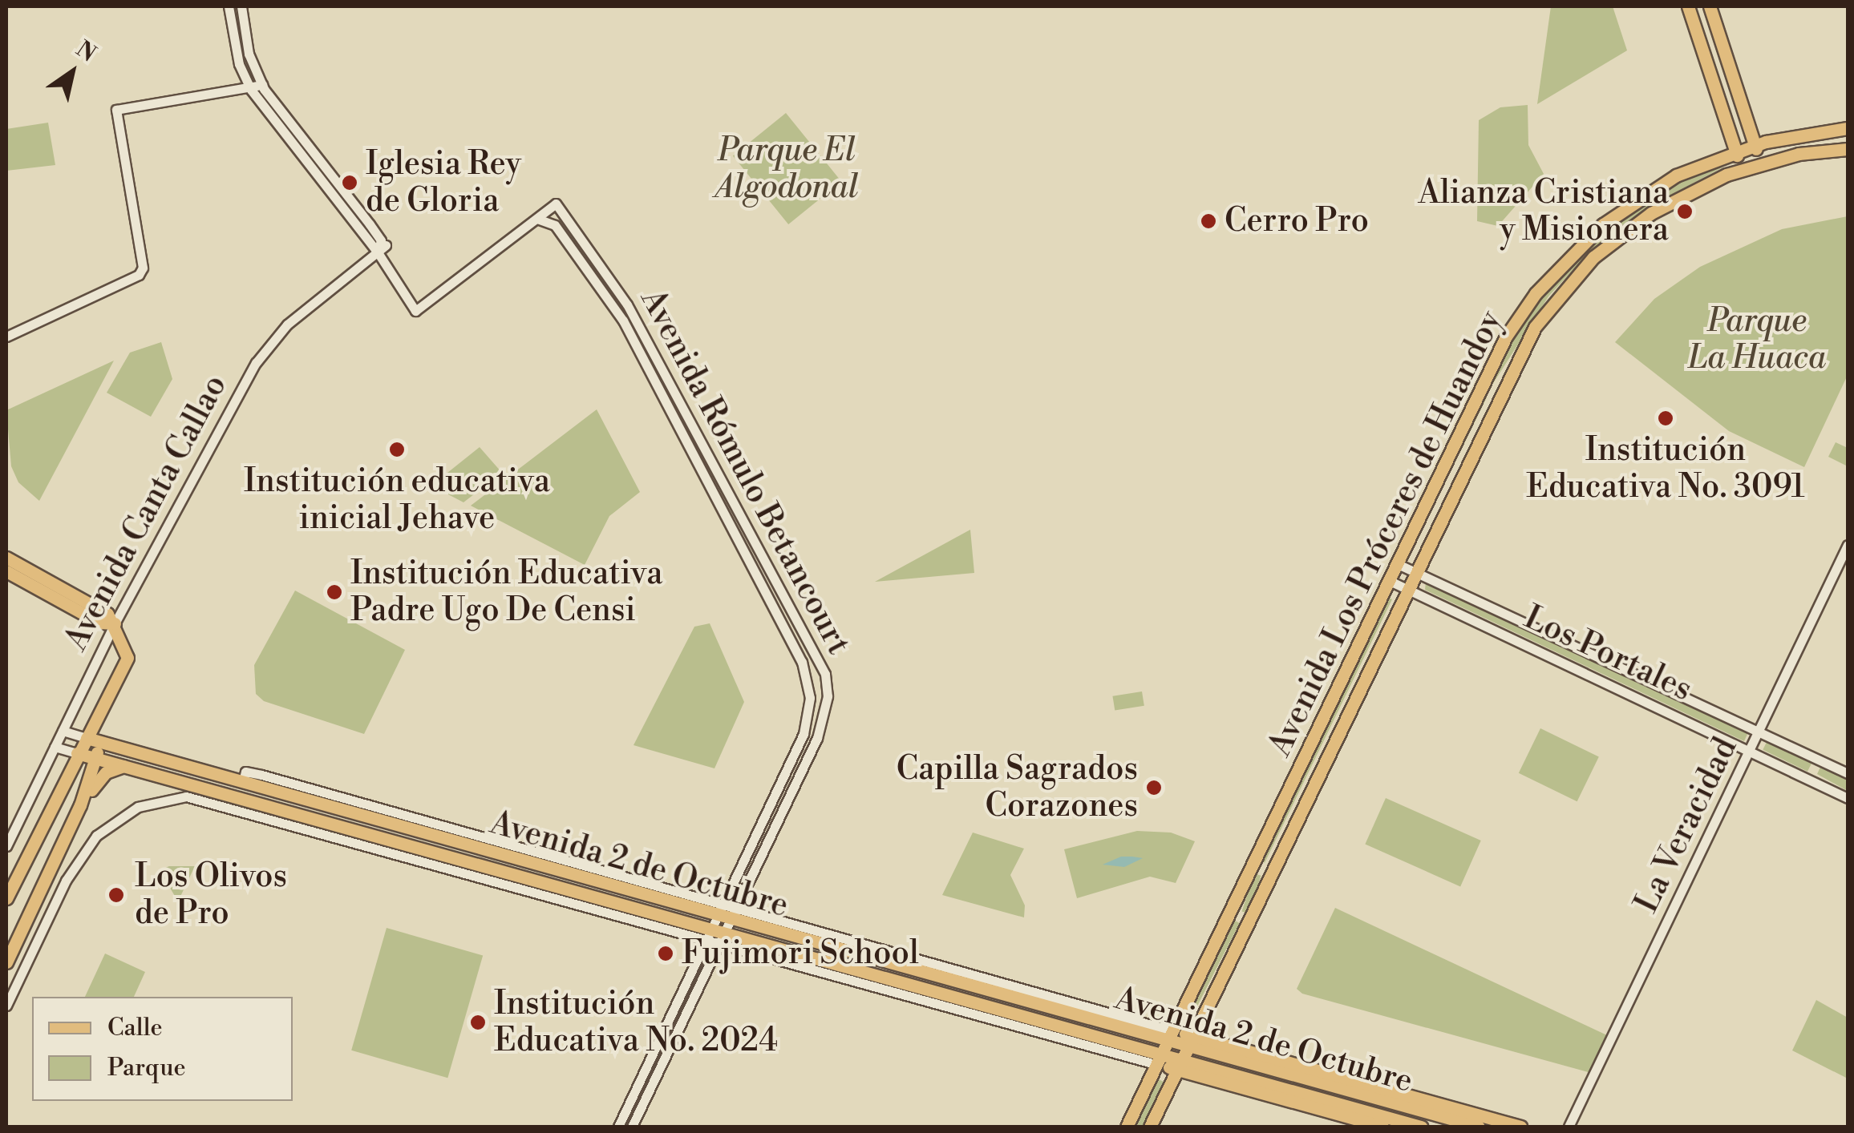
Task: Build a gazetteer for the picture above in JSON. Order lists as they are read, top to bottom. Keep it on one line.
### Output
{"streets":{"main road":["Avenida Canta Callao","Avenida Los Próceres de Huandoy","Avenida 2 de Octubre"],"street":["Avenida Rómulo Betancourt","Los Portales","La Veracidad"]},"crossings":[["Avenida Rómulo Betancourt","Avenida 2 de Octubre"],["Avenida Canta Callao","Avenida 2 de Octubre"],["Avenida Los Próceres de Huandoy","Los Portales"],["Avenida Los Próceres de Huandoy","Avenida 2 de Octubre"],["Los Portales","La Veracidad"]],"parks":["Parque El Algodonal","Parque La Huaca"],"places":["Iglesia Rey de Gloria","Alianza Cristiana y Misionera","Cerro Pro","Institución Educativa No. 3091","Institución educativa inicial Jehave","Institución Educativa Padre Ugo De Censi","Capilla Sagrados Corazones","Los Olivos de Pro","Fujimori School","Institución Educativa No. 2024"],"legend":["Calle","Parque"],"north":"top right"}
